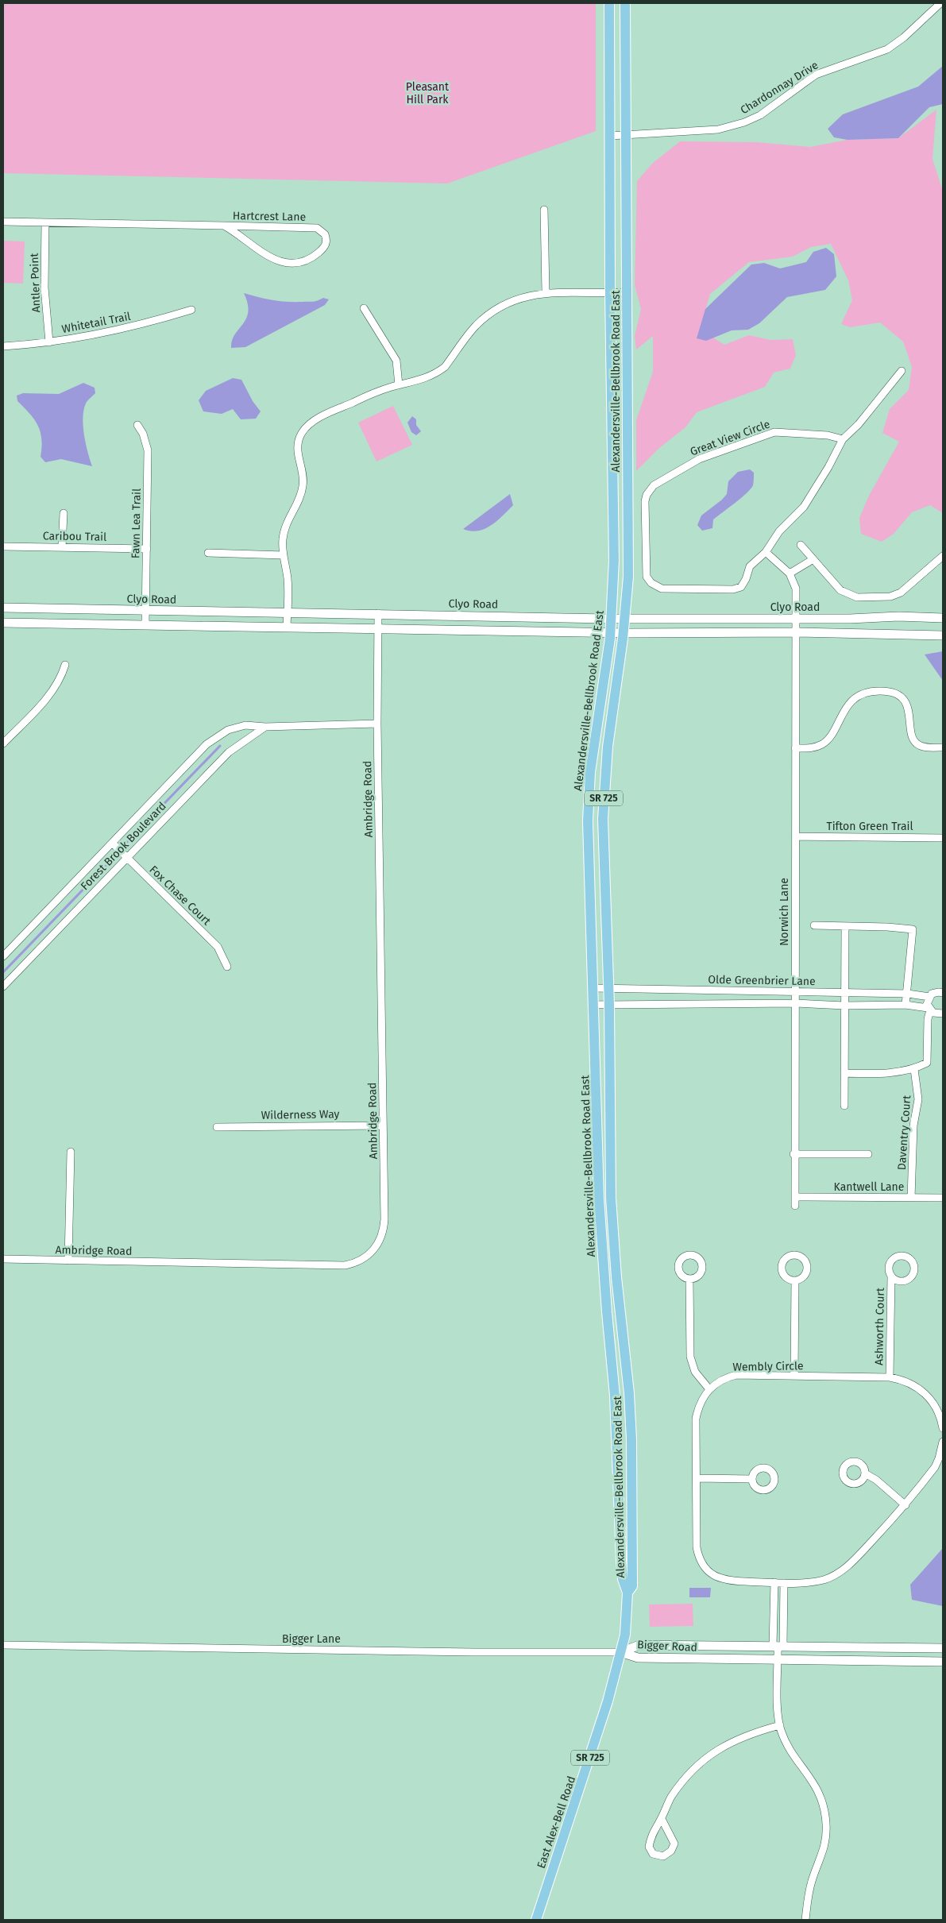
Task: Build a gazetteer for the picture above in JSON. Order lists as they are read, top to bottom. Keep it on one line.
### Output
{"streets":{"main road":["Alexandersville-Bellbrook Road East","SR 725","East Alex-Bell Road"],"street":["Chardonnay Drive","Hartcrest Lane","Antler Point","Whitetail Trail","Great View Circle","Fawn Lea Trail","Caribou Trail","Clyo Road","Ambridge Road","Tifton Green Trail","Forest Brook Boulevard","Fox Chase Court","Norwich Lane","Olde Greenbrier Lane","Wilderness Way","Daventry Court","Kantwell Lane","Ashworth Court","Wembly Circle","Bigger Lane","Bigger Road"]},"crossings":[["Chardonnay Drive","Alexandersville-Bellbrook Road East"],["Hartcrest Lane","Antler Point"],["Antler Point","Whitetail Trail"],["Alexandersville-Bellbrook Road East","Clyo Road"],["Alexandersville-Bellbrook Road East","Olde Greenbrier Lane"],["Alexandersville-Bellbrook Road East","East Alex-Bell Road"],["Fawn Lea Trail","Caribou Trail"],["Fawn Lea Trail","Clyo Road"],["Clyo Road","Ambridge Road"],["Clyo Road","Norwich Lane"],["Ambridge Road","Forest Brook Boulevard"],["Ambridge Road","Wilderness Way"],["Tifton Green Trail","Norwich Lane"],["Forest Brook Boulevard","Fox Chase Court"],["Norwich Lane","Olde Greenbrier Lane"],["Norwich Lane","Kantwell Lane"],["Daventry Court","Kantwell Lane"],["Ashworth Court","Wembly Circle"],["Bigger Lane","Bigger Road"],["Bigger Lane","East Alex-Bell Road"],["Bigger Road","East Alex-Bell Road"]],"parks":["Pleasant Hill Park"]}
